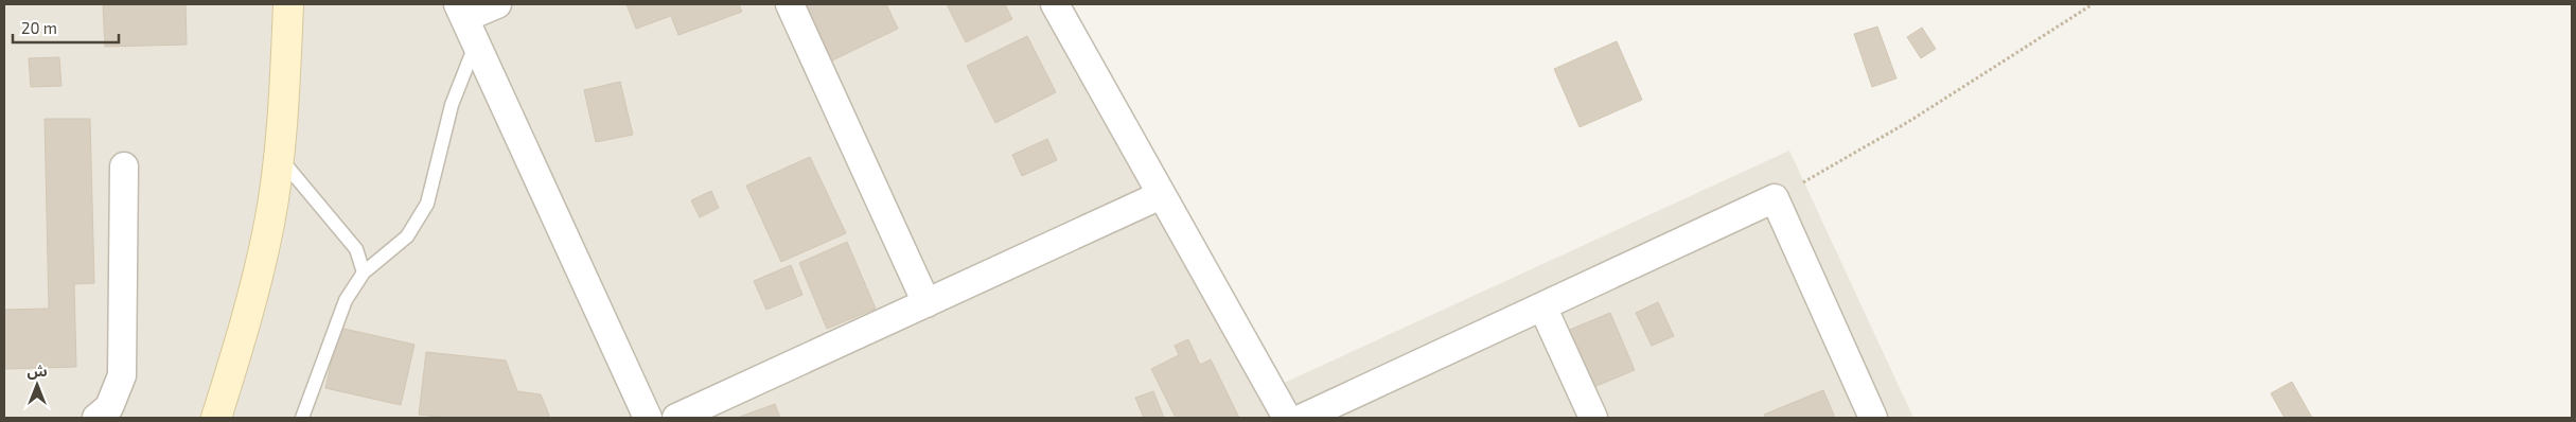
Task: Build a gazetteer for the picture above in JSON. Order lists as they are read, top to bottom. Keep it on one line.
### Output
{"scale_bar":"20 m","north":"top"}
